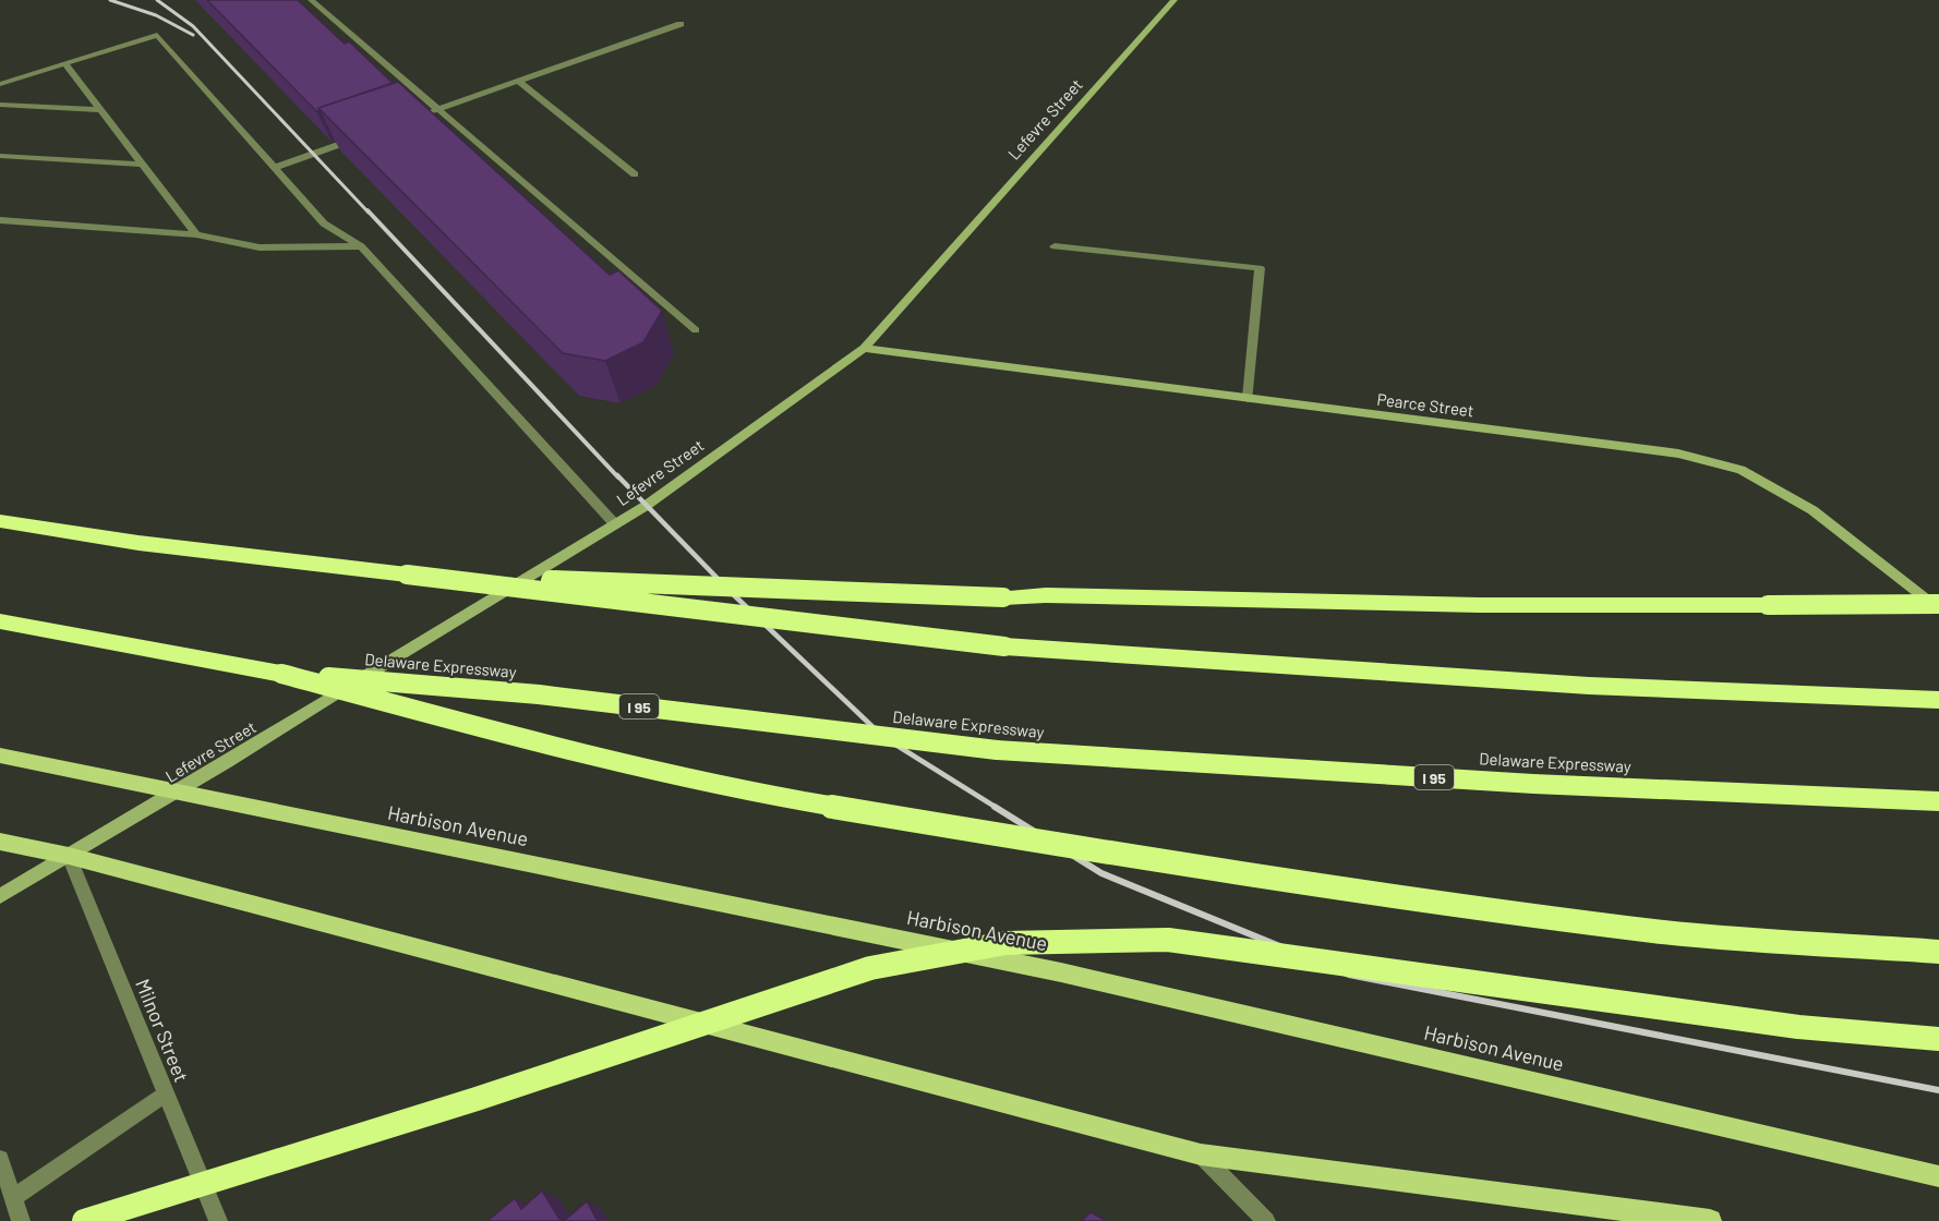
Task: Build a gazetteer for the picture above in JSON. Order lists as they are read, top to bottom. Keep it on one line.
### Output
{"streets":{"highway":["Delaware Expressway","I 95"],"main road":["Harbison Avenue"],"street":["Lefevre Street","Pearce Street","Milnor Street"]},"crossings":[["Lefevre Street","Pearce Street"],["Lefevre Street","Harbison Avenue"],["Lefevre Street","Milnor Street"]]}
